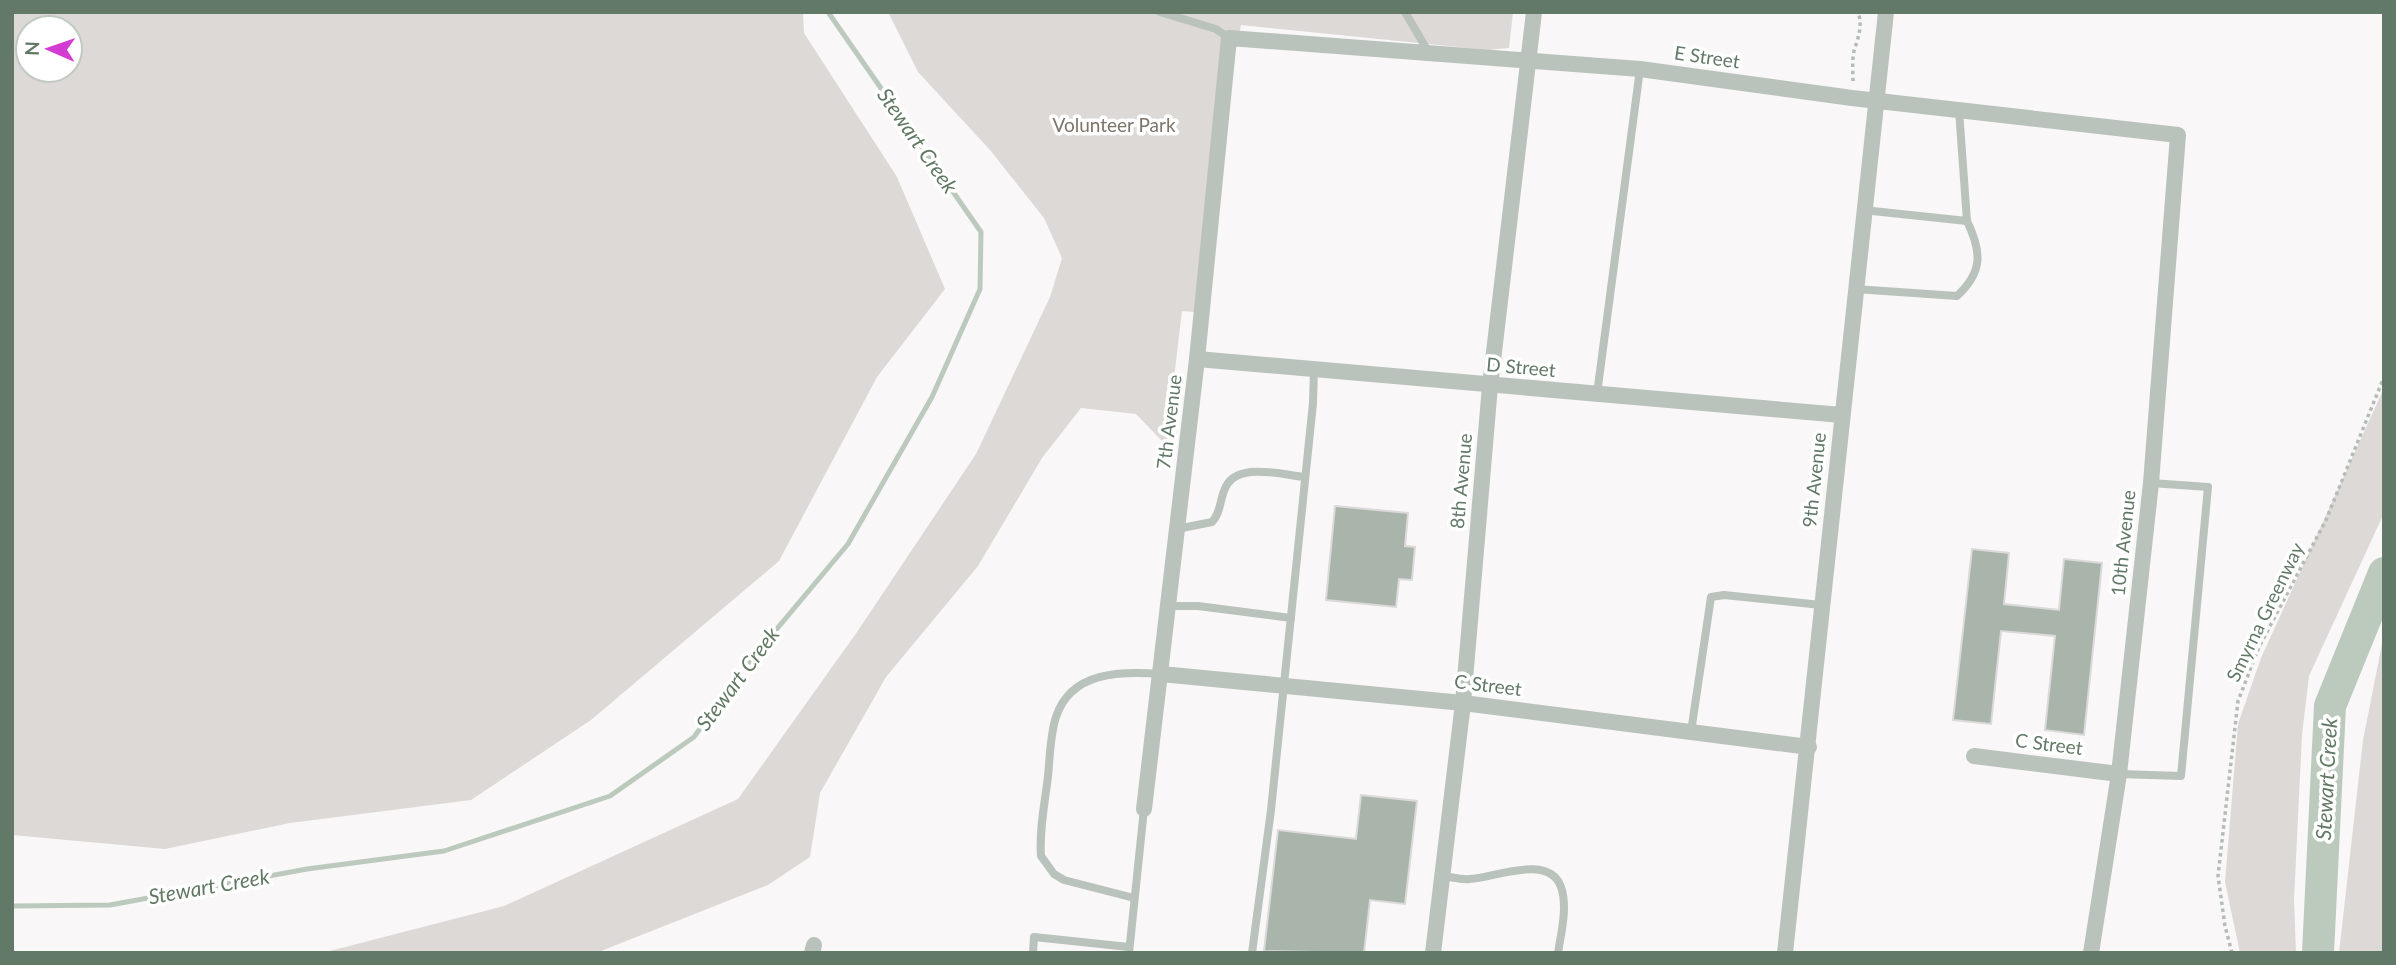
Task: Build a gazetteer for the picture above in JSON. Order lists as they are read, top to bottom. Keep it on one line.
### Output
{"streets":{"street":["E Street","D Street","7th Avenue","9th Avenue","8th Avenue","10th Avenue","C Street"],"path":["Smyrna Greenway"]},"crossings":[["E Street","7th Avenue"],["E Street","9th Avenue"],["E Street","8th Avenue"],["E Street","10th Avenue"],["D Street","7th Avenue"],["D Street","9th Avenue"],["D Street","8th Avenue"],["7th Avenue","C Street"],["9th Avenue","C Street"],["8th Avenue","C Street"],["10th Avenue","C Street"]],"water":["Stewart Creek"],"parks":["Volunteer Park"],"north":"left"}
